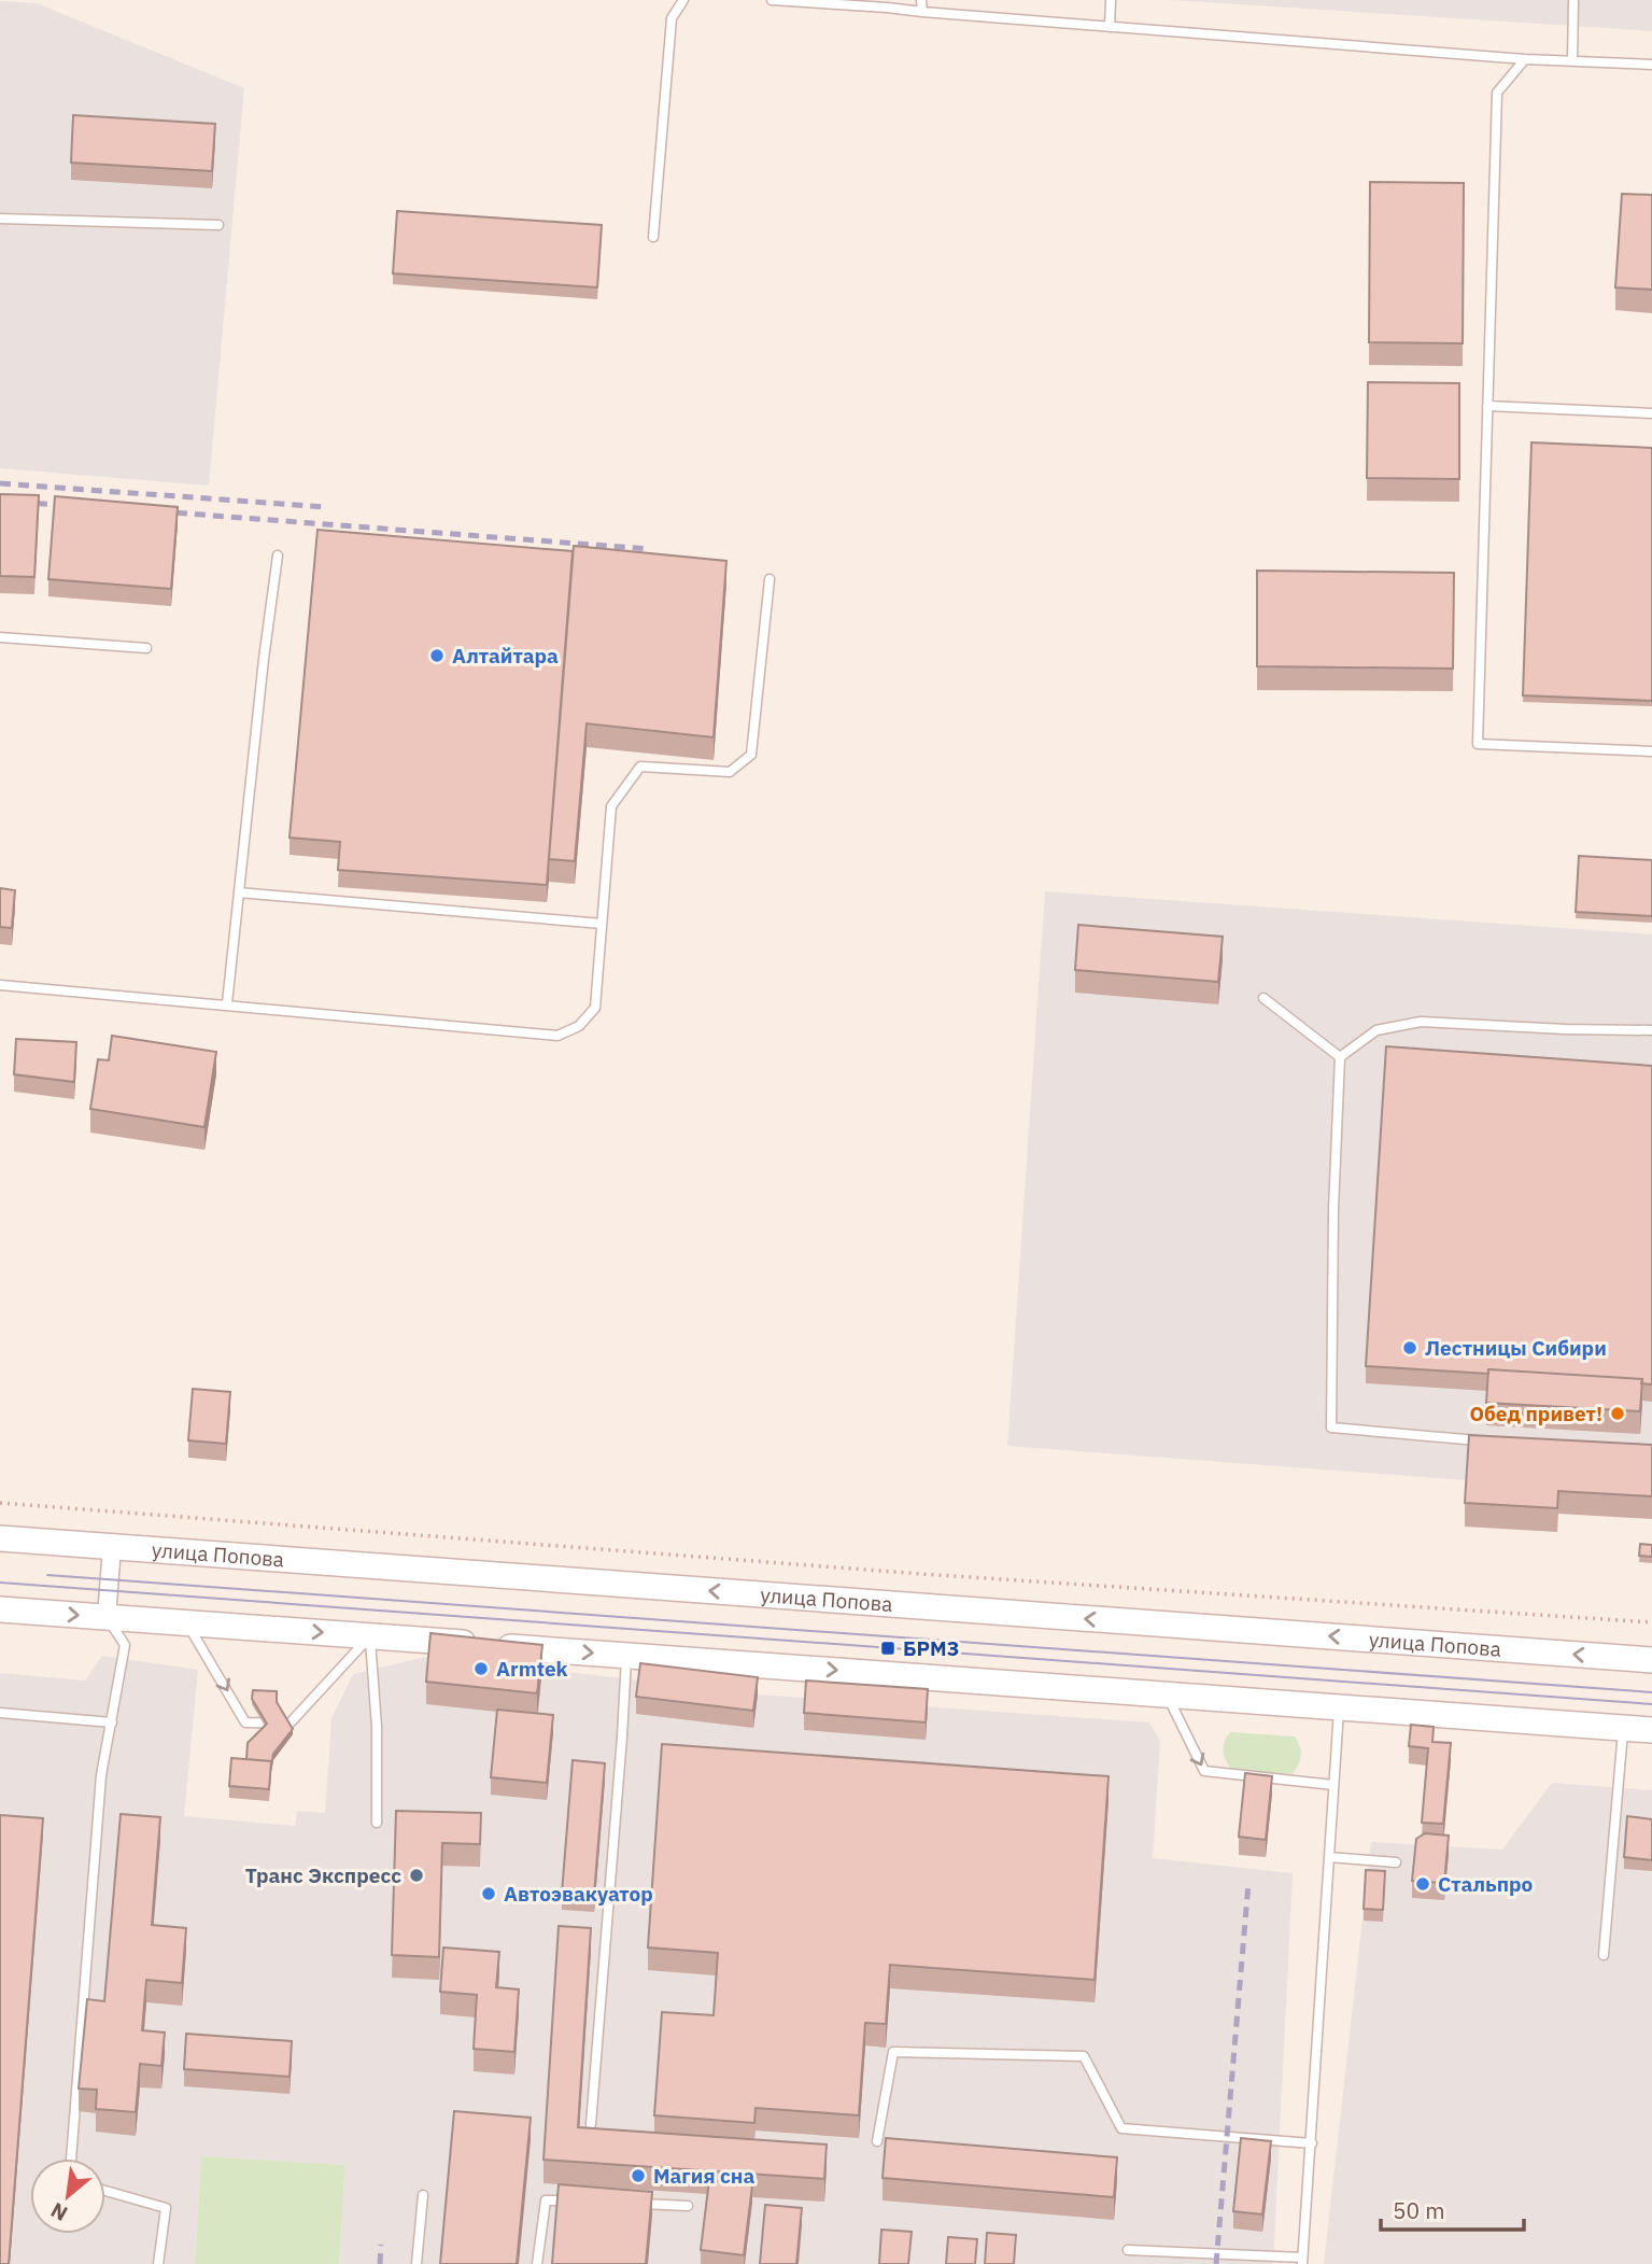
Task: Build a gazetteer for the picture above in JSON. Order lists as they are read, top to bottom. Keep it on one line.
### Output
{"streets":{"main road":["улица Попова"]},"places":{"other":["Алтайтара","Лестницы Сибири","Обед привет!","Armtek","Транс Экспресс","Стальпро","Автоэвакуатор","Магия сна"],"transit":["БРМЗ"]},"scale_bar":"50 m","north":"bottom left"}
